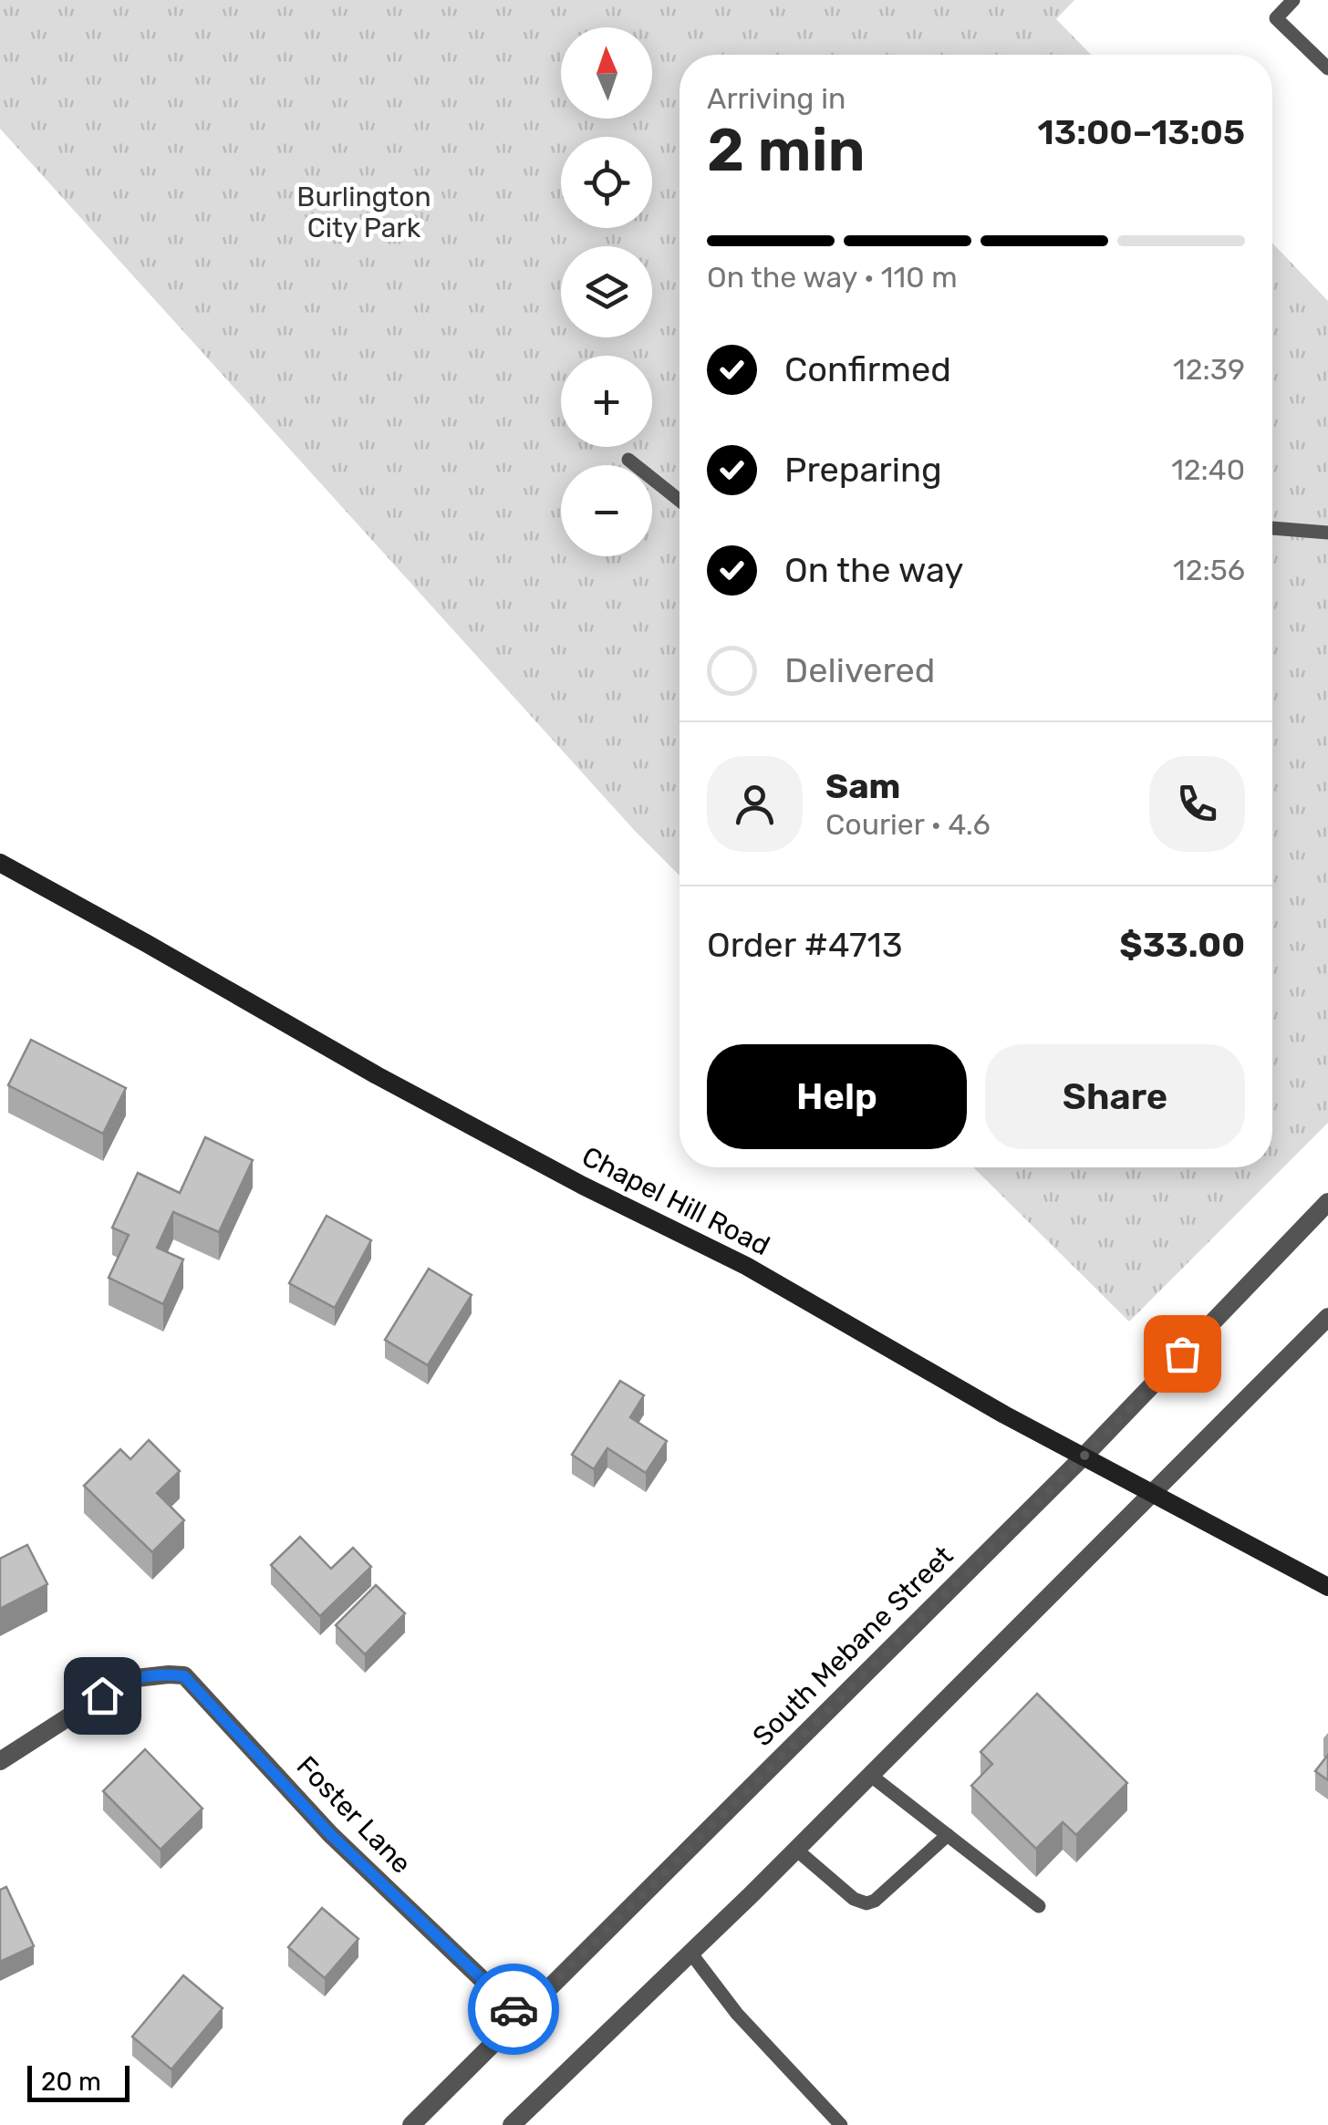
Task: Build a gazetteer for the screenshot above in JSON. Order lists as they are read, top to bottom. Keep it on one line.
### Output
{"streets":{"main road":["Chapel Hill Road"],"street":["South Mebane Street","Foster Lane"]},"crossings":[["Chapel Hill Road","South Mebane Street"],["South Mebane Street","Foster Lane"]],"parks":["Burlington City Park"],"scale_bar":"20 m","north":"top","page":{"map_buttons":["+","−"],"heading":["2 min","Arriving in","13:00–13:05"],"panel":["Sam","Courier · 4.6","Order #4713","$33.00"],"bar":"On the way · 110 m","list":[["Confirmed","12:39"],["Preparing","12:40"],["On the way","12:56"],"Delivered"],"buttons":["Help","Share"],"scale":"20 m"}}
